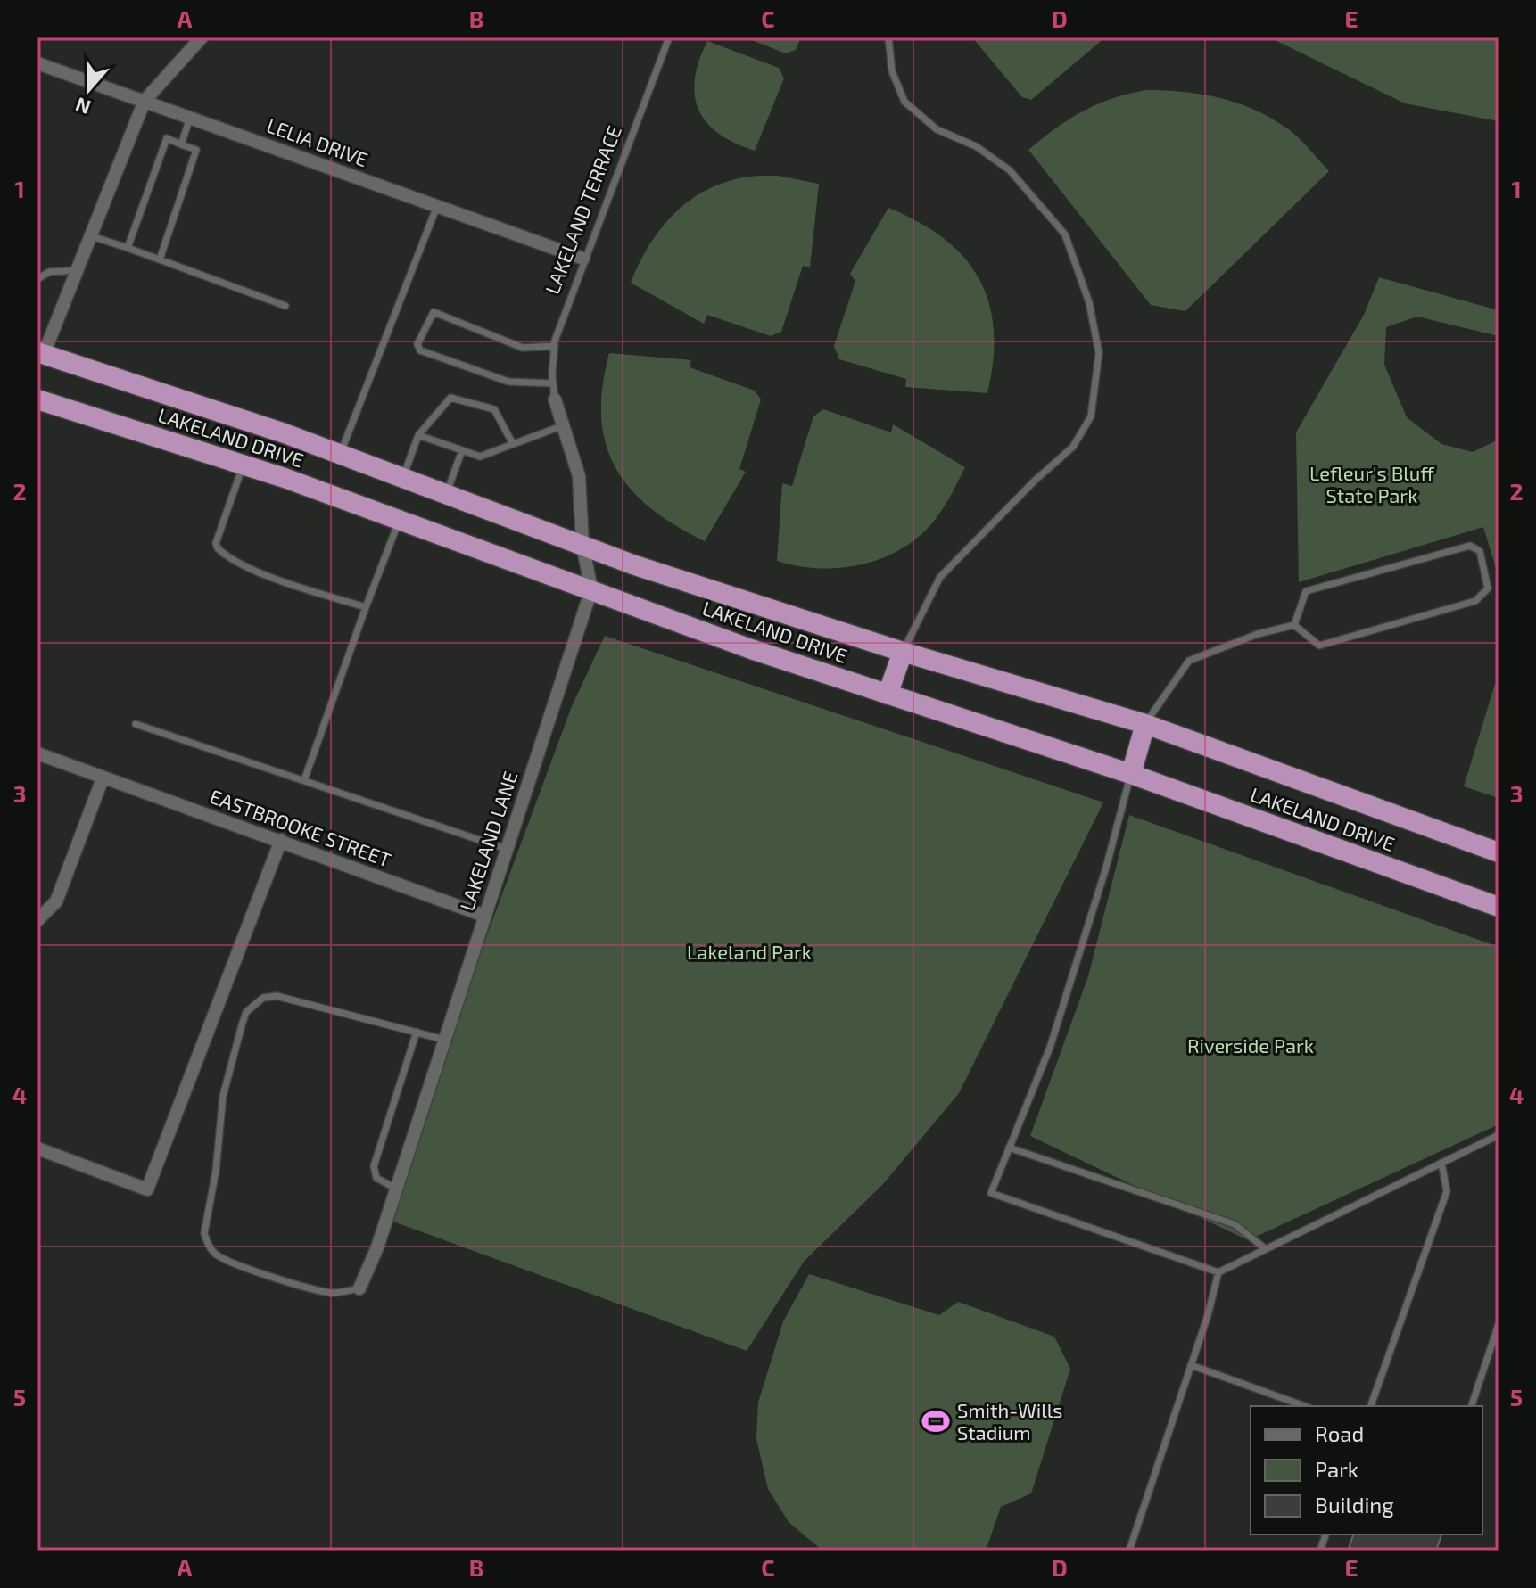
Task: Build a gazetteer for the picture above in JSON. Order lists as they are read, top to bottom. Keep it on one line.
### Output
{"streets":{"highway":["LAKELAND DRIVE"],"street":["LELIA DRIVE","EASTBROOKE STREET","LAKELAND LANE"],"lane":["LAKELAND TERRACE"]},"crossings":[["LELIA DRIVE","LAKELAND TERRACE"],["LAKELAND TERRACE","LAKELAND LANE"],["LAKELAND DRIVE","LAKELAND LANE"],["EASTBROOKE STREET","LAKELAND LANE"]],"parks":["Lefleur's Bluff State Park","Lakeland Park","Riverside Park"],"places":{"sports":["Smith-Wills Stadium"]},"legend":["Road","Park","Building"],"north":"bottom","grid":{"columns":["A","B","C","D","E"],"rows":["1","2","3","4","5"]}}
